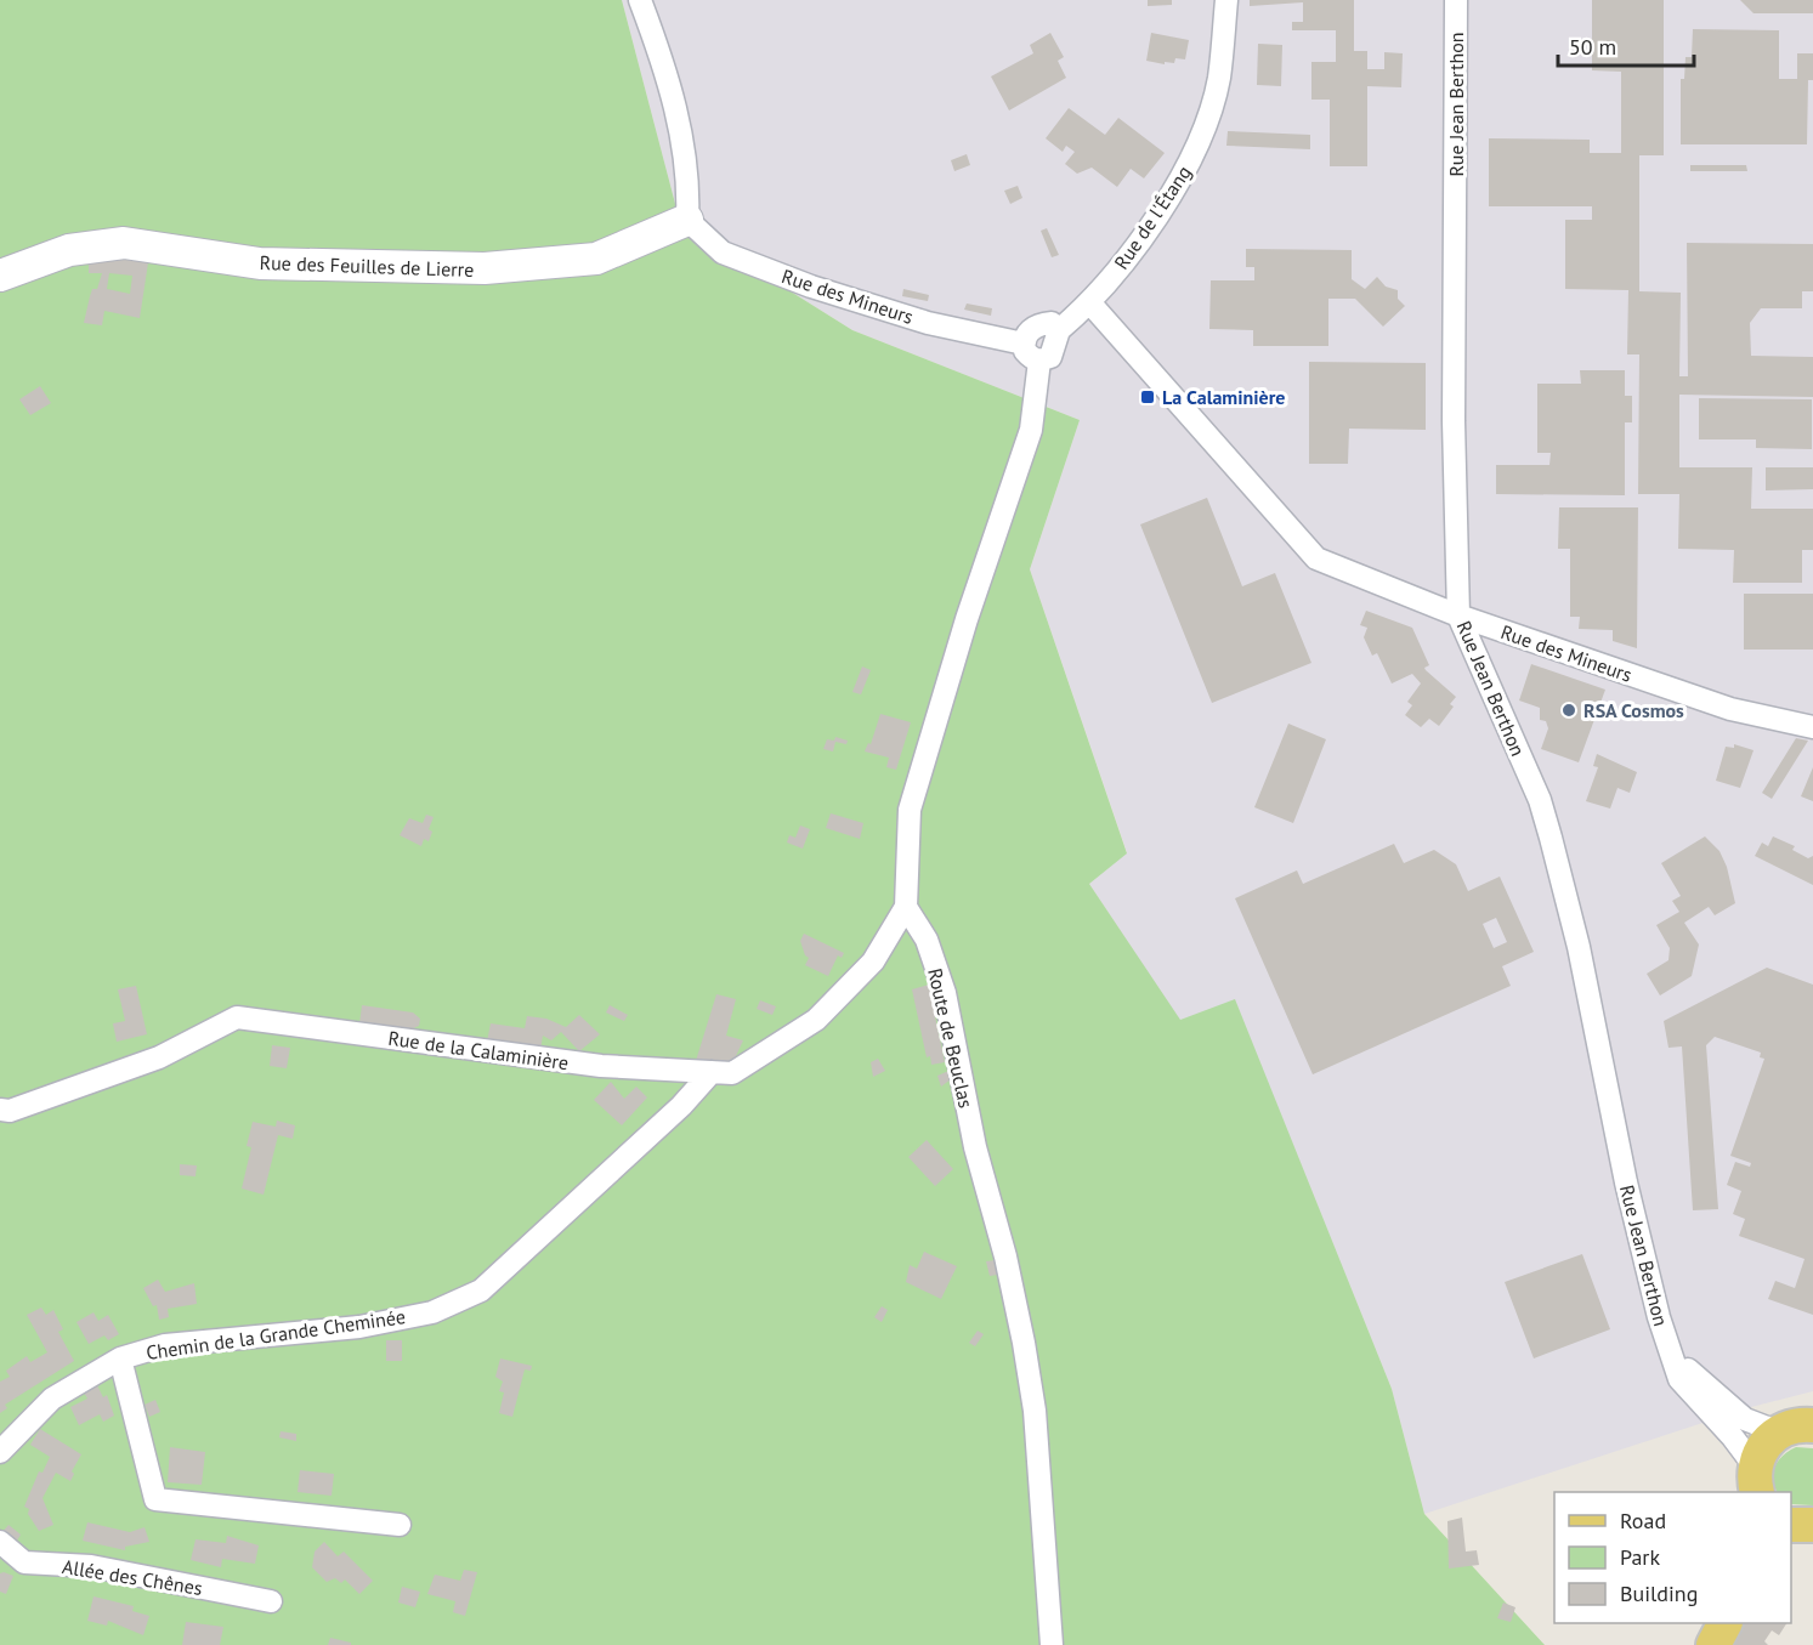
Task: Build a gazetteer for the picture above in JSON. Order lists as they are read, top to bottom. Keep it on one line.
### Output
{"streets":{"street":["Rue Jean Berthon","Rue de l'Étang","Rue des Feuilles de Lierre","Rue des Mineurs","Route de Beuclas","Rue de la Calaminière","Chemin de la Grande Cheminée","Allée des Chênes"]},"crossings":[["Rue Jean Berthon","Rue des Mineurs"],["Rue de l'Étang","Rue des Mineurs"],["Rue des Feuilles de Lierre","Rue des Mineurs"],["Route de Beuclas","Rue de la Calaminière"],["Rue de la Calaminière","Chemin de la Grande Cheminée"]],"places":{"transit":["La Calaminière"],"other":["RSA Cosmos"]},"legend":["Road","Park","Building"],"scale_bar":"50 m"}
